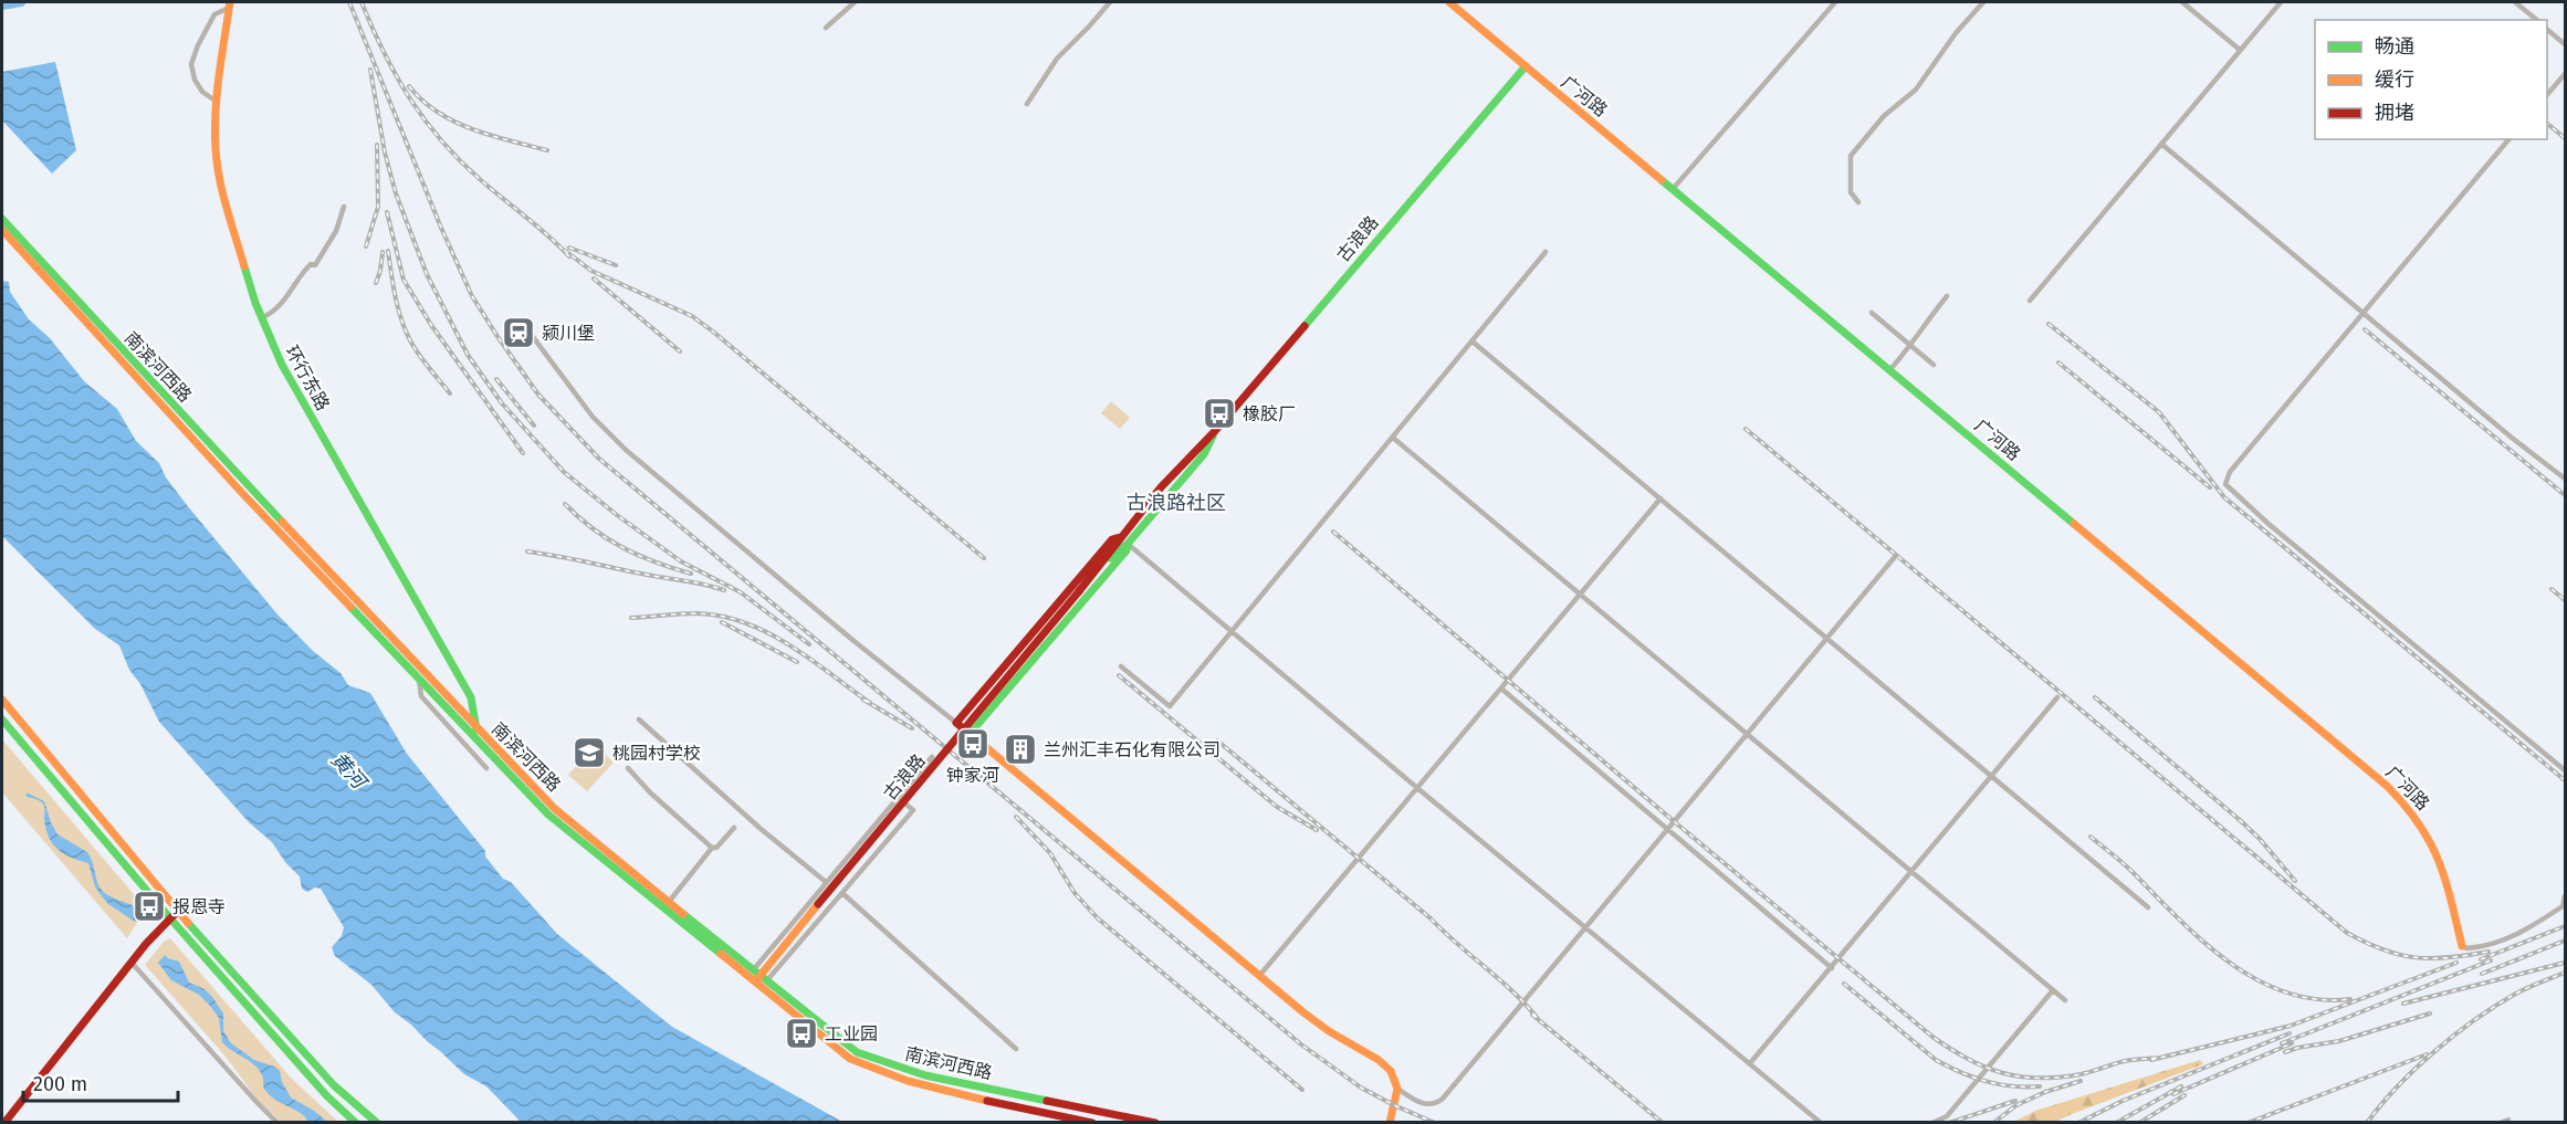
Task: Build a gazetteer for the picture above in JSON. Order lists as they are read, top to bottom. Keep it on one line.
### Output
{"streets":{"main road":["广河路","古浪路","南滨河西路","环行东路"]},"crossings":[["广河路","古浪路"],["古浪路","南滨河西路"],["南滨河西路","环行东路"]],"districts":["古浪路社区"],"water":["黄河"],"places":{"station":["颍川堡"],"bus stop":["橡胶厂","钟家河","报恩寺","工业园"],"building":["兰州汇丰石化有限公司"],"school or university":["桃园村学校"]},"legend":["畅通","缓行","拥堵"],"scale_bar":"200 m"}
